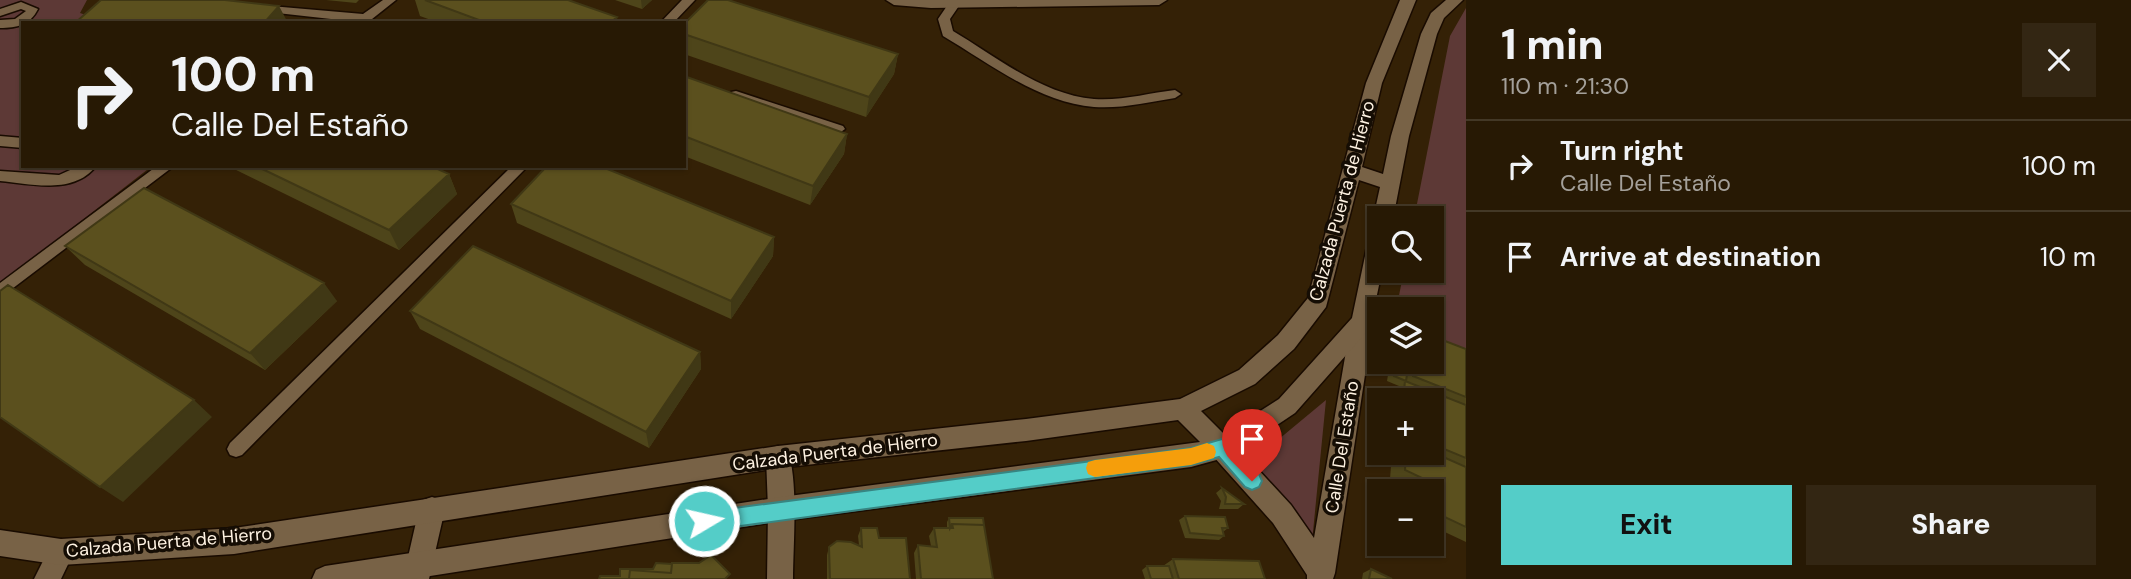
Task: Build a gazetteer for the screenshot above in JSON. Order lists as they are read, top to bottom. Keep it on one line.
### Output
{"streets":{"street":["Calzada Puerta de Hierro","Calle Del Estaño"]},"crossings":[["Calzada Puerta de Hierro","Calle Del Estaño"]],"page":{"heading":["1 min","110 m · 21:30"],"turn":["100 m","Calle Del Estaño"],"list":[{"name":"Turn right","note":"Calle Del Estaño","value":"100 m"},{"name":"Arrive at destination","value":"10 m"}],"map_buttons":["+","−"],"buttons":["Exit","Share"]}}
